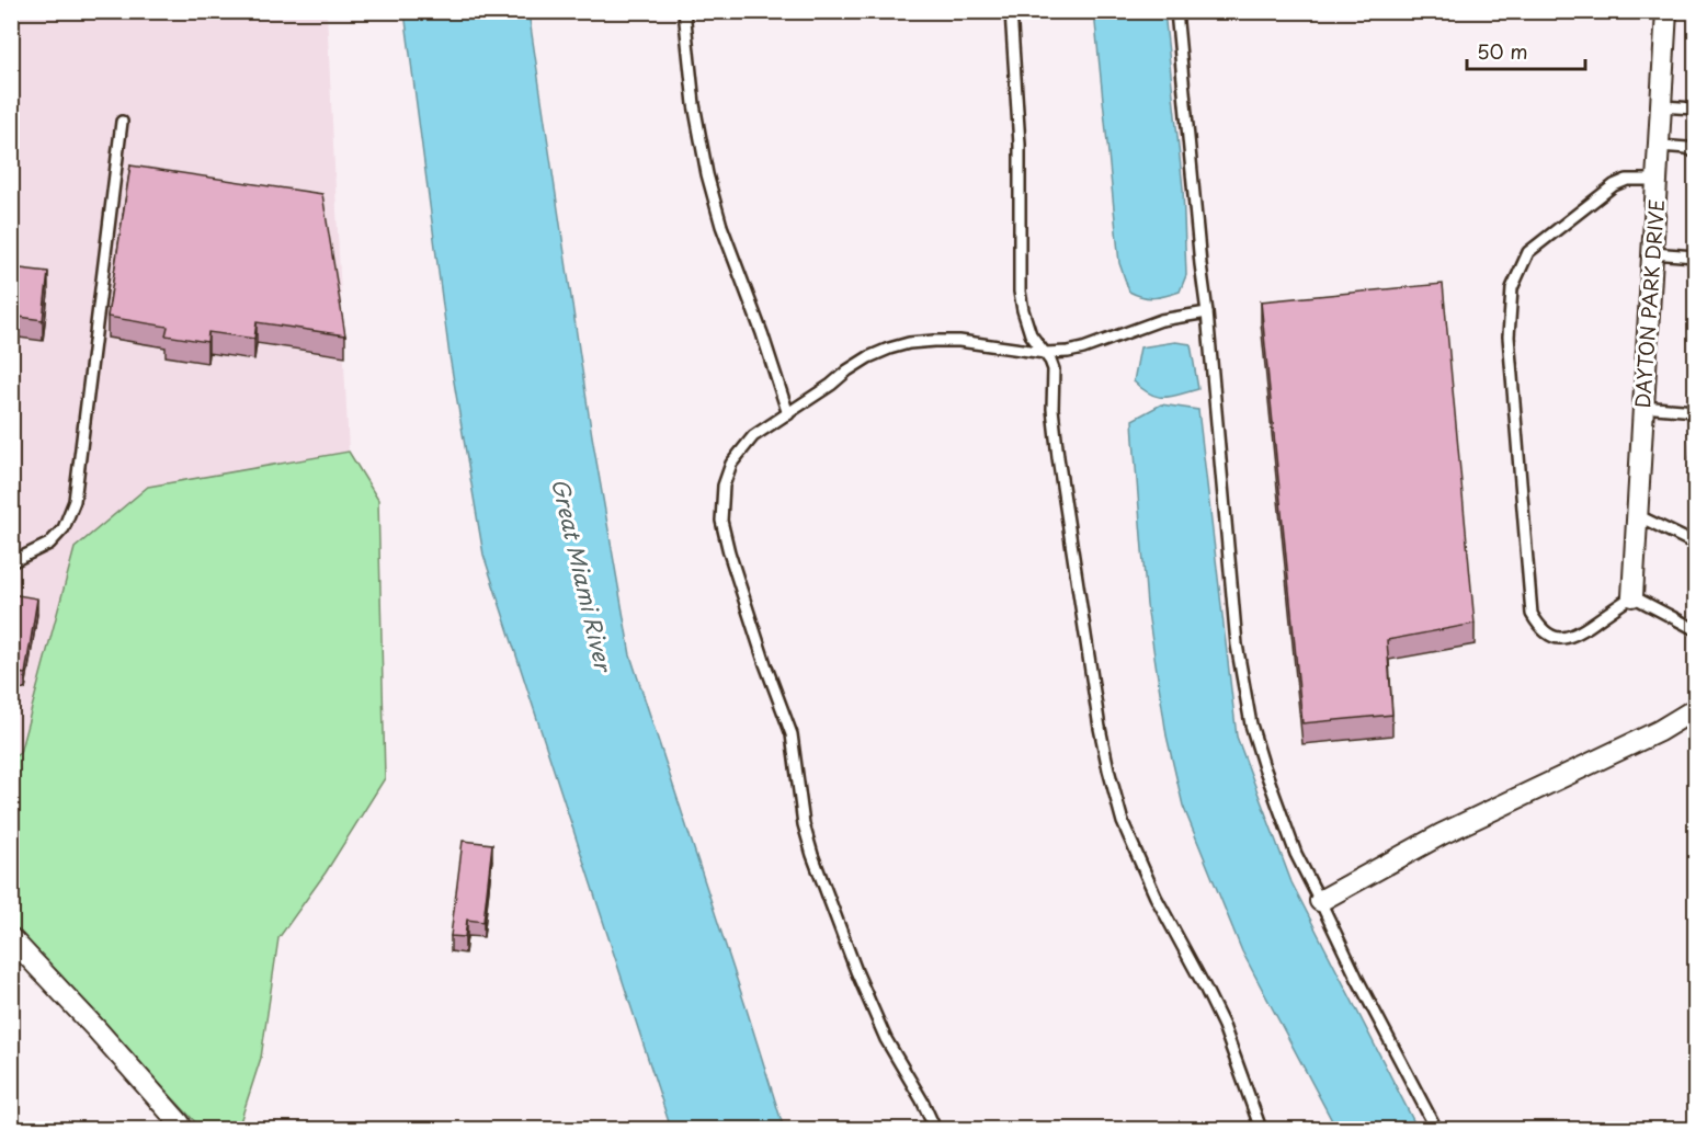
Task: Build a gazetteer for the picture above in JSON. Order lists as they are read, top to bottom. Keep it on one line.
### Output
{"streets":{"street":["DAYTON PARK DRIVE"]},"water":["Great Miami River"],"scale_bar":"50 m"}
